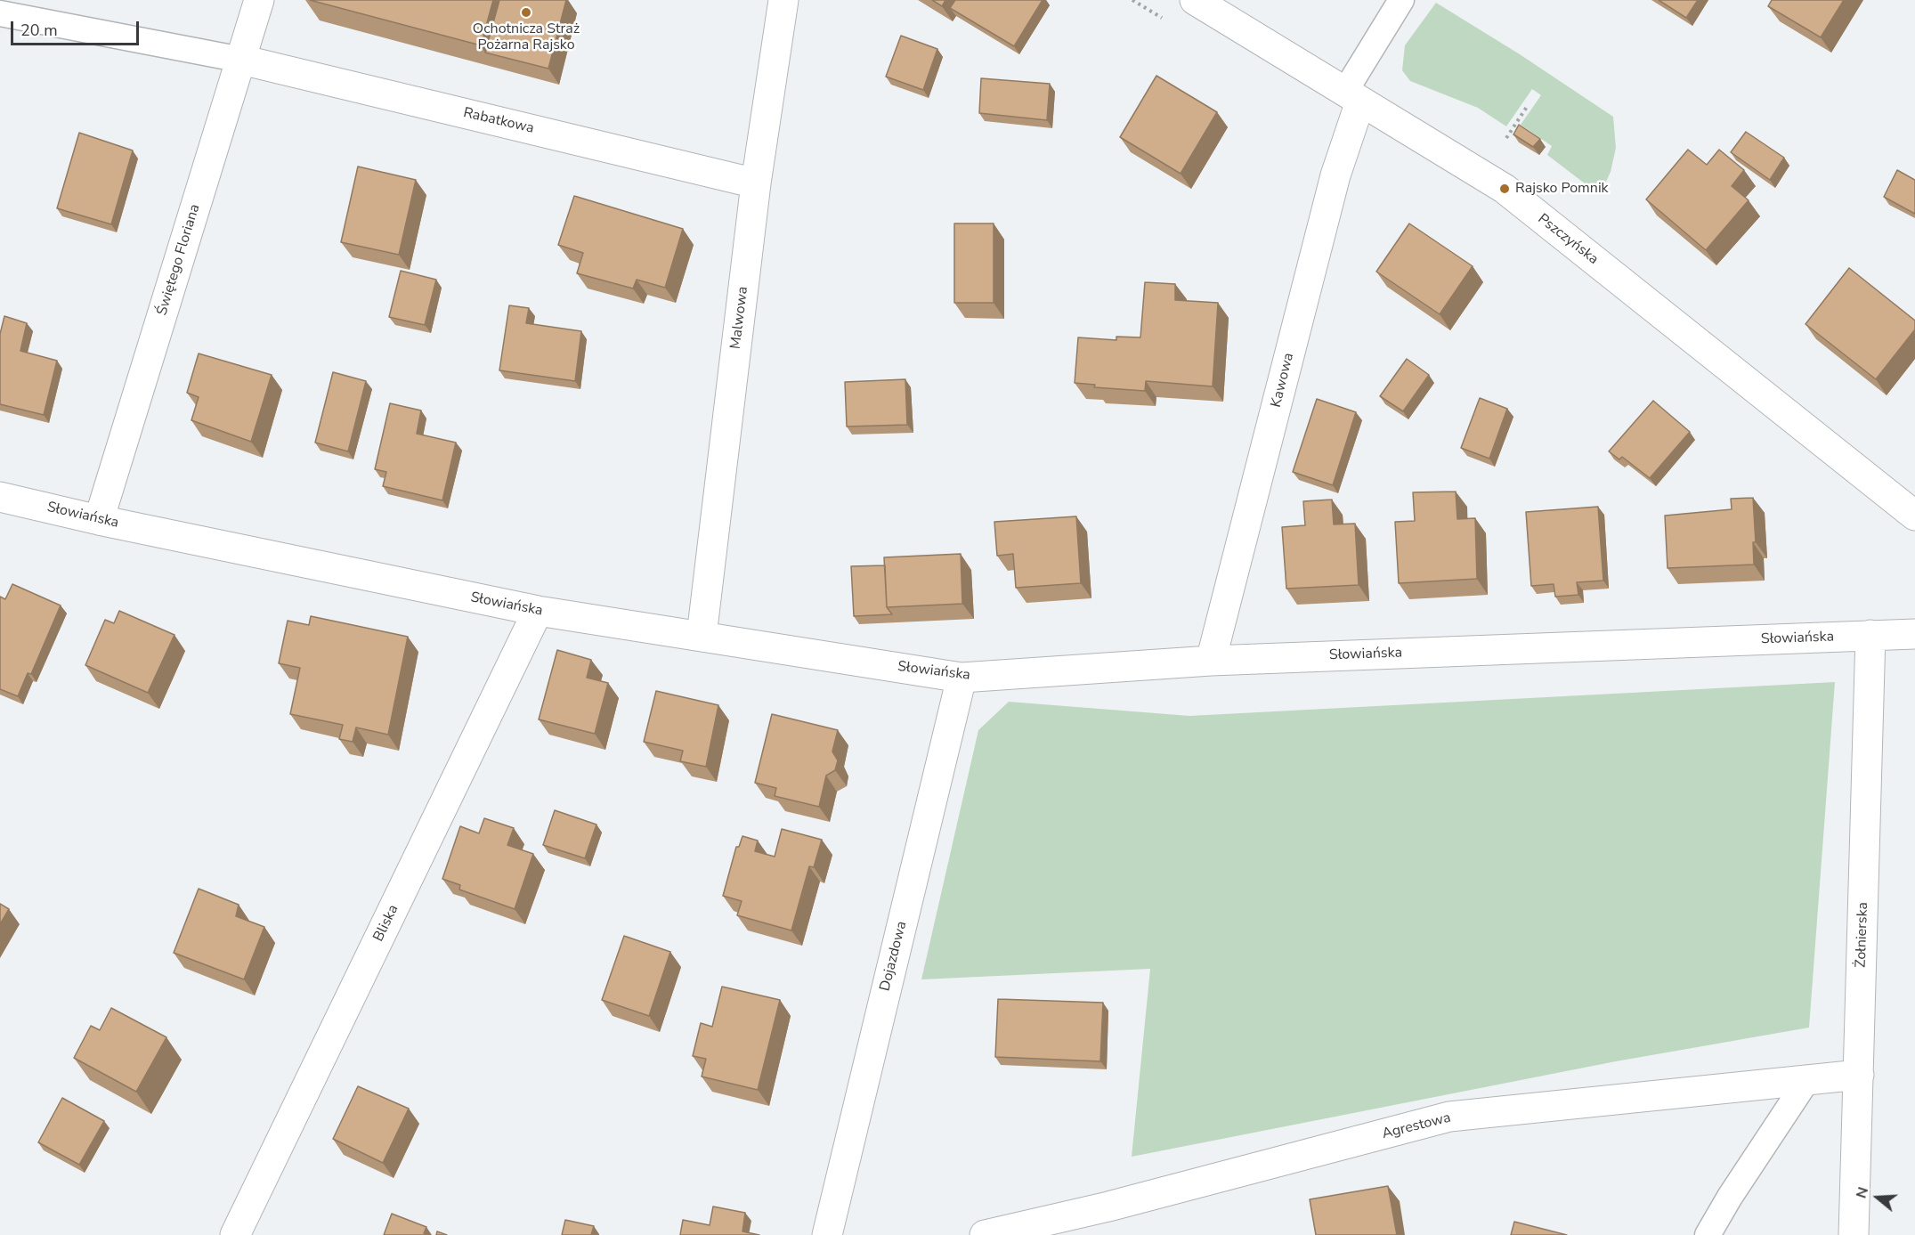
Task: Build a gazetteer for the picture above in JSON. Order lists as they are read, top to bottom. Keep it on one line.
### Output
{"streets":{"street":["Rabatkowa","Pszczyńska","Świętego Floriana","Malwowa","Kawowa","Słowiańska","Bliska","Żołnierska","Dojazdowa","Agrestowa"]},"crossings":[["Rabatkowa","Świętego Floriana"],["Rabatkowa","Malwowa"],["Pszczyńska","Kawowa"],["Świętego Floriana","Słowiańska"],["Malwowa","Słowiańska"],["Kawowa","Słowiańska"],["Słowiańska","Bliska"],["Słowiańska","Żołnierska"],["Słowiańska","Dojazdowa"],["Żołnierska","Agrestowa"]],"places":["Ochotnicza Straż Pożarna Rajsko","Rajsko Pomnik"],"scale_bar":"20 m","north":"left"}
